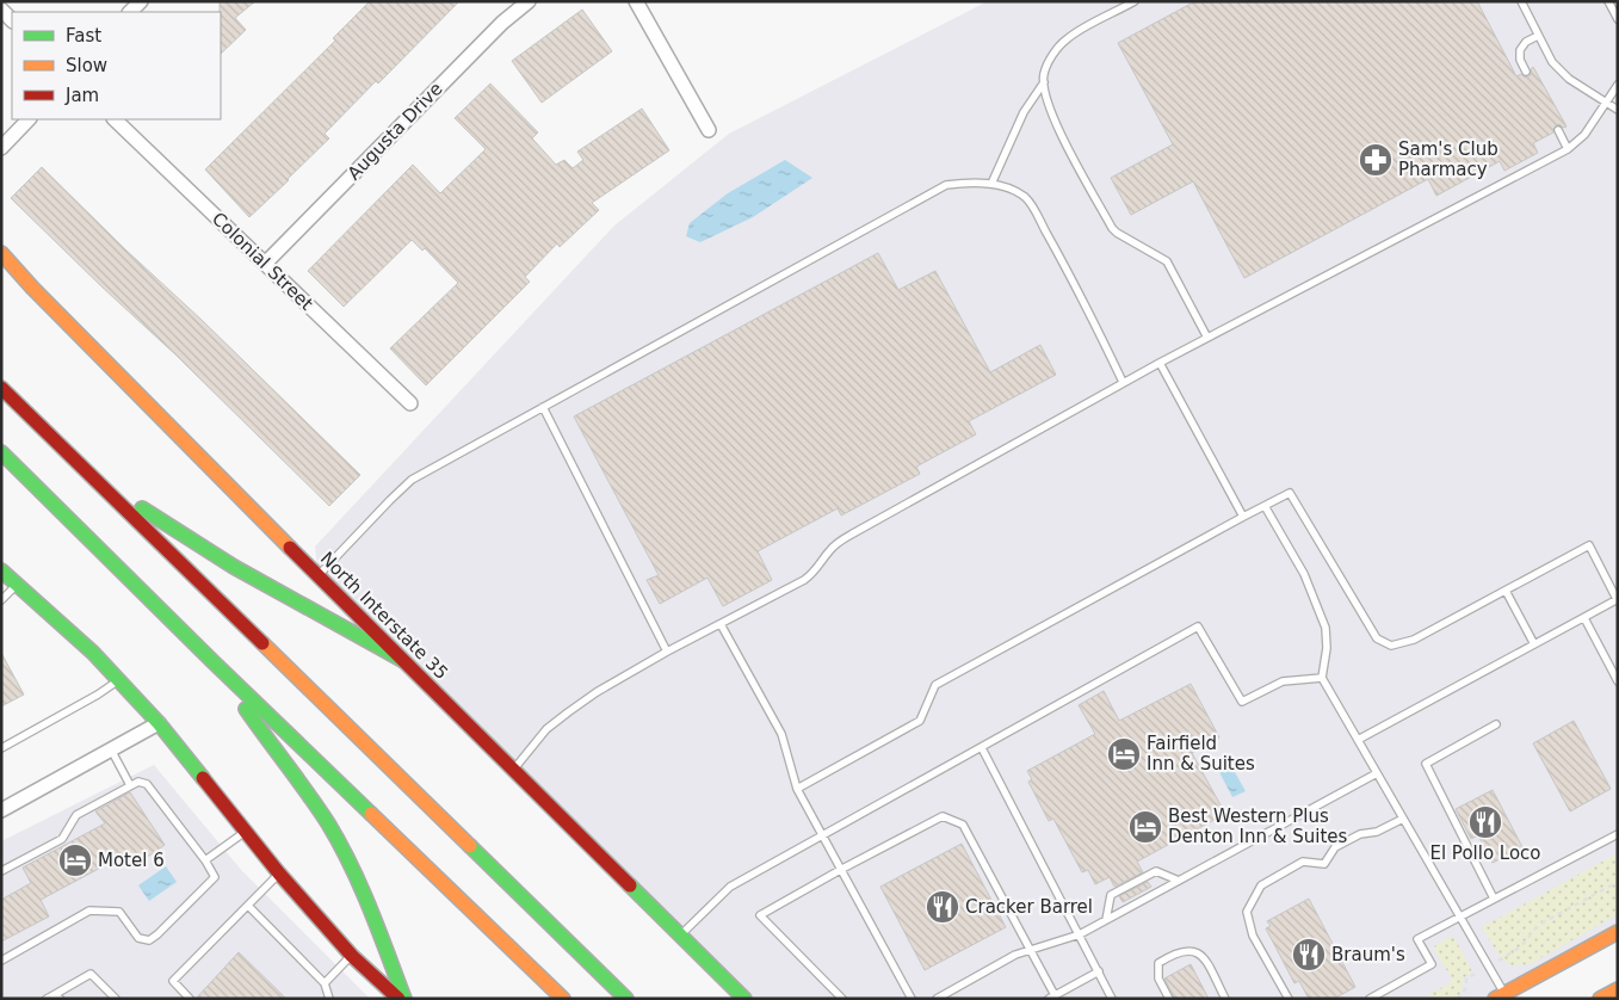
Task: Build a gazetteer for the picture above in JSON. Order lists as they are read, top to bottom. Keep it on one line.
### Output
{"streets":{"main road":["North Interstate 35"],"street":["Augusta Drive","Colonial Street"]},"crossings":[["Augusta Drive","Colonial Street"]],"places":{"pharmacy":["Sam's Club Pharmacy"],"hotel":["Fairfield Inn & Suites","Best Western Plus Denton Inn & Suites","Motel 6"],"restaurant":["El Pollo Loco","Cracker Barrel","Braum's"]},"legend":["Fast","Slow","Jam"]}
